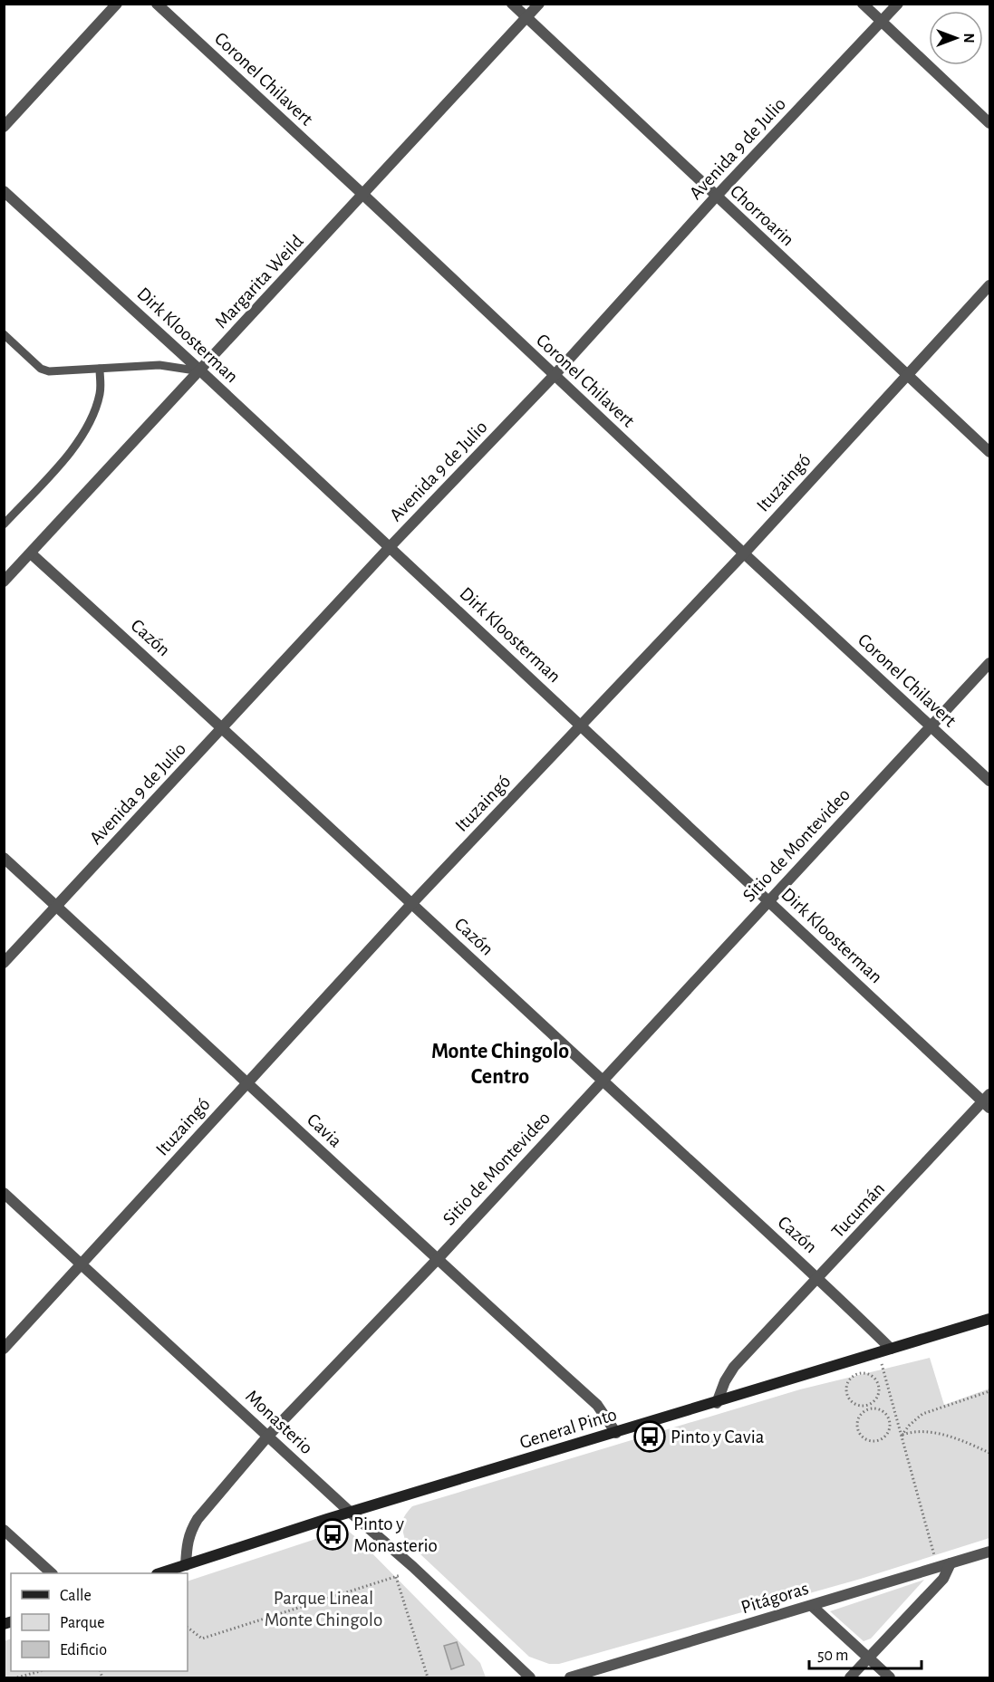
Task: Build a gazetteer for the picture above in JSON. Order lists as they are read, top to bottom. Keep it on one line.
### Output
{"streets":{"main road":["General Pinto"],"street":["Coronel Chilavert","Avenida 9 de Julio","Chorroarin","Margarita Weild","Dirk Kloosterman","Ituzaingó","Cazón","Sitio de Montevideo","Cavia","Tucumán","Monasterio","Pitágoras"]},"crossings":[["Coronel Chilavert","Avenida 9 de Julio"],["Coronel Chilavert","Margarita Weild"],["Coronel Chilavert","Ituzaingó"],["Coronel Chilavert","Sitio de Montevideo"],["Avenida 9 de Julio","Chorroarin"],["Avenida 9 de Julio","Dirk Kloosterman"],["Avenida 9 de Julio","Cazón"],["Avenida 9 de Julio","Cavia"],["Chorroarin","Margarita Weild"],["Chorroarin","Ituzaingó"],["Margarita Weild","Dirk Kloosterman"],["Margarita Weild","Cazón"],["Dirk Kloosterman","Ituzaingó"],["Dirk Kloosterman","Sitio de Montevideo"],["Dirk Kloosterman","Tucumán"],["Ituzaingó","Cazón"],["Ituzaingó","Cavia"],["Ituzaingó","Monasterio"],["Cazón","Sitio de Montevideo"],["Cazón","Tucumán"],["Cazón","General Pinto"],["Sitio de Montevideo","Cavia"],["Sitio de Montevideo","Monasterio"],["Sitio de Montevideo","General Pinto"],["Cavia","General Pinto"],["Tucumán","General Pinto"],["Monasterio","General Pinto"]],"districts":["Monte Chingolo Centro"],"parks":["Parque Lineal Monte Chingolo"],"places":{"bus stop":["Pinto y Cavia","Pinto y Monasterio"]},"legend":["Calle","Parque","Edificio"],"scale_bar":"50 m","north":"right"}
